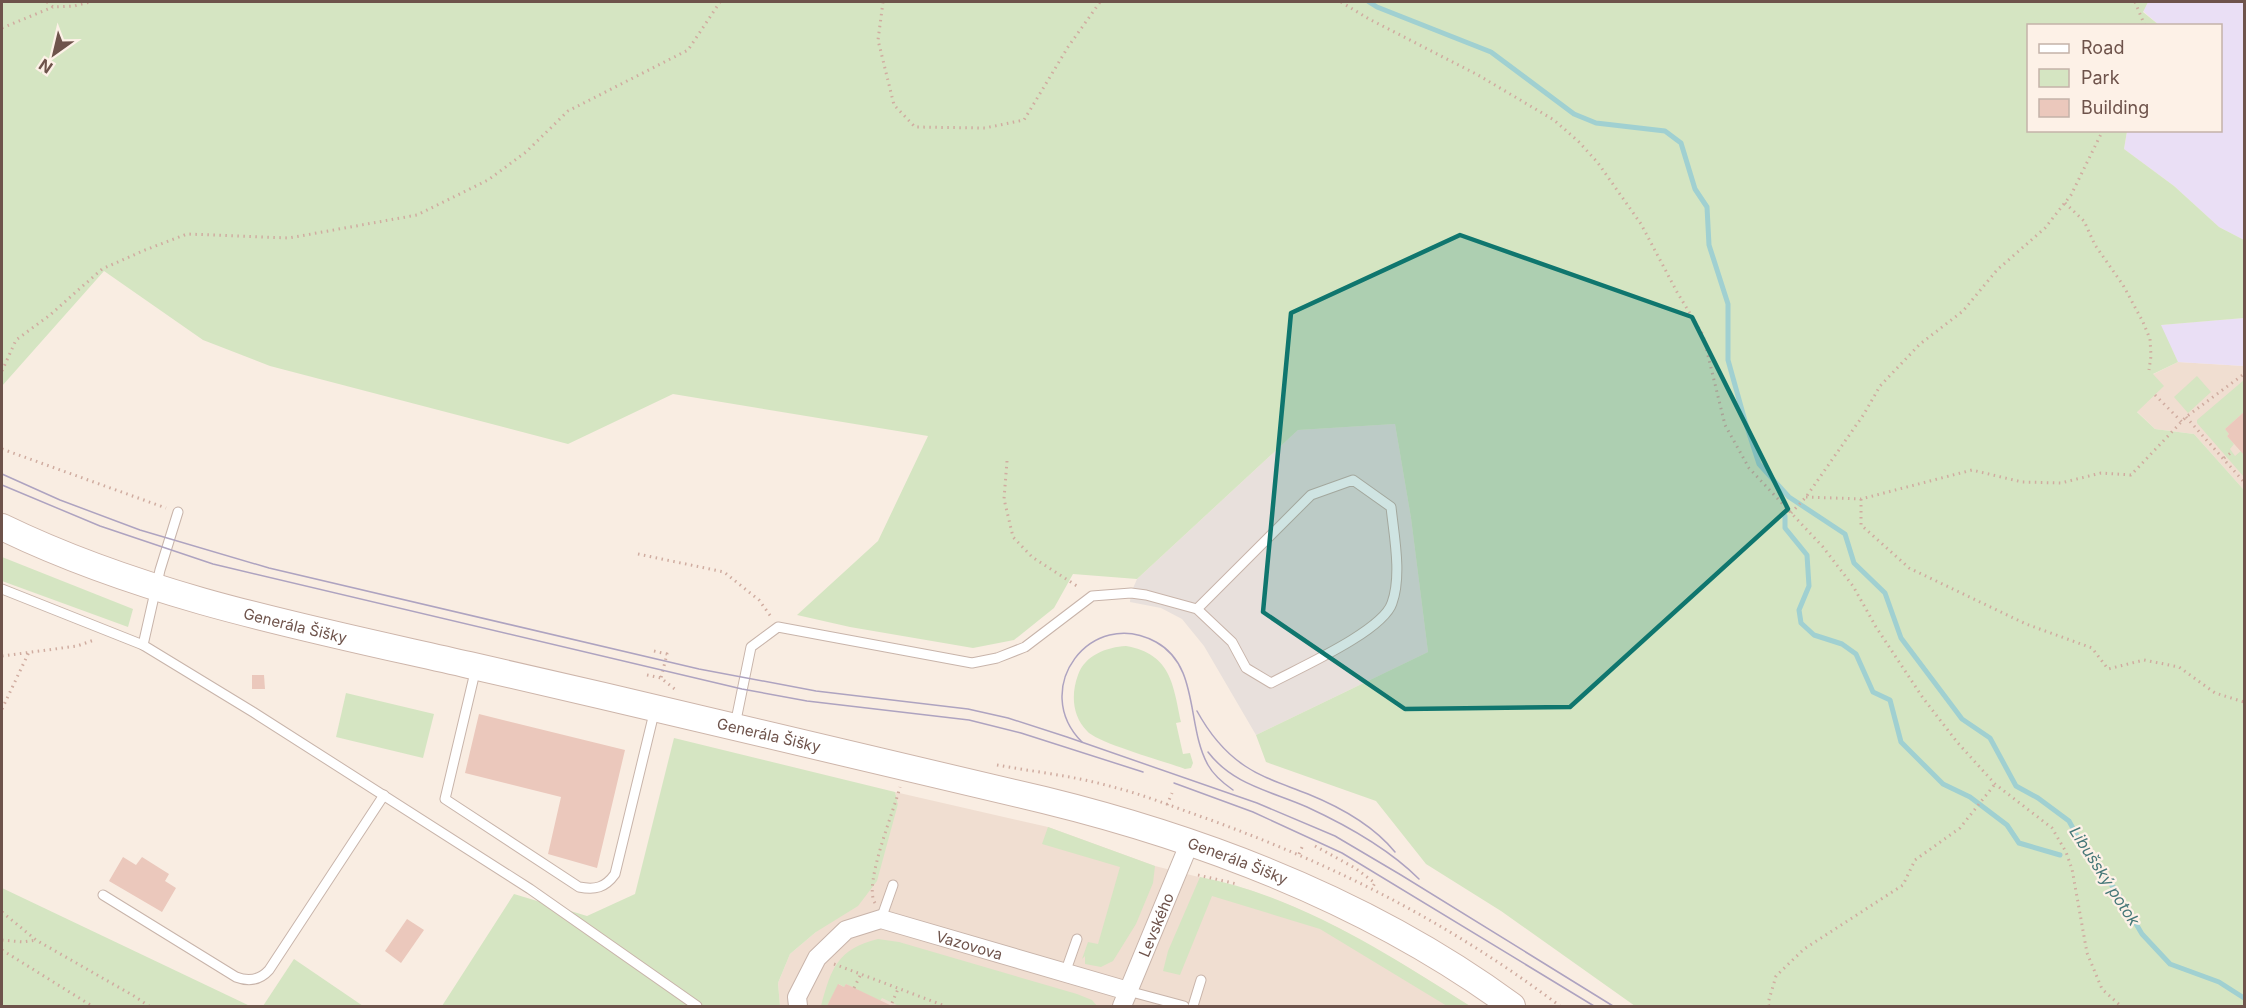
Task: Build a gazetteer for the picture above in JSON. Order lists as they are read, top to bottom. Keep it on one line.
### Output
{"streets":{"main road":["Generála Šišky"],"street":["Levského","Vazovova"]},"crossings":[["Generála Šišky","Levského"],["Levského","Vazovova"]],"water":["Libušský potok"],"legend":["Road","Park","Building"],"north":"bottom left"}
